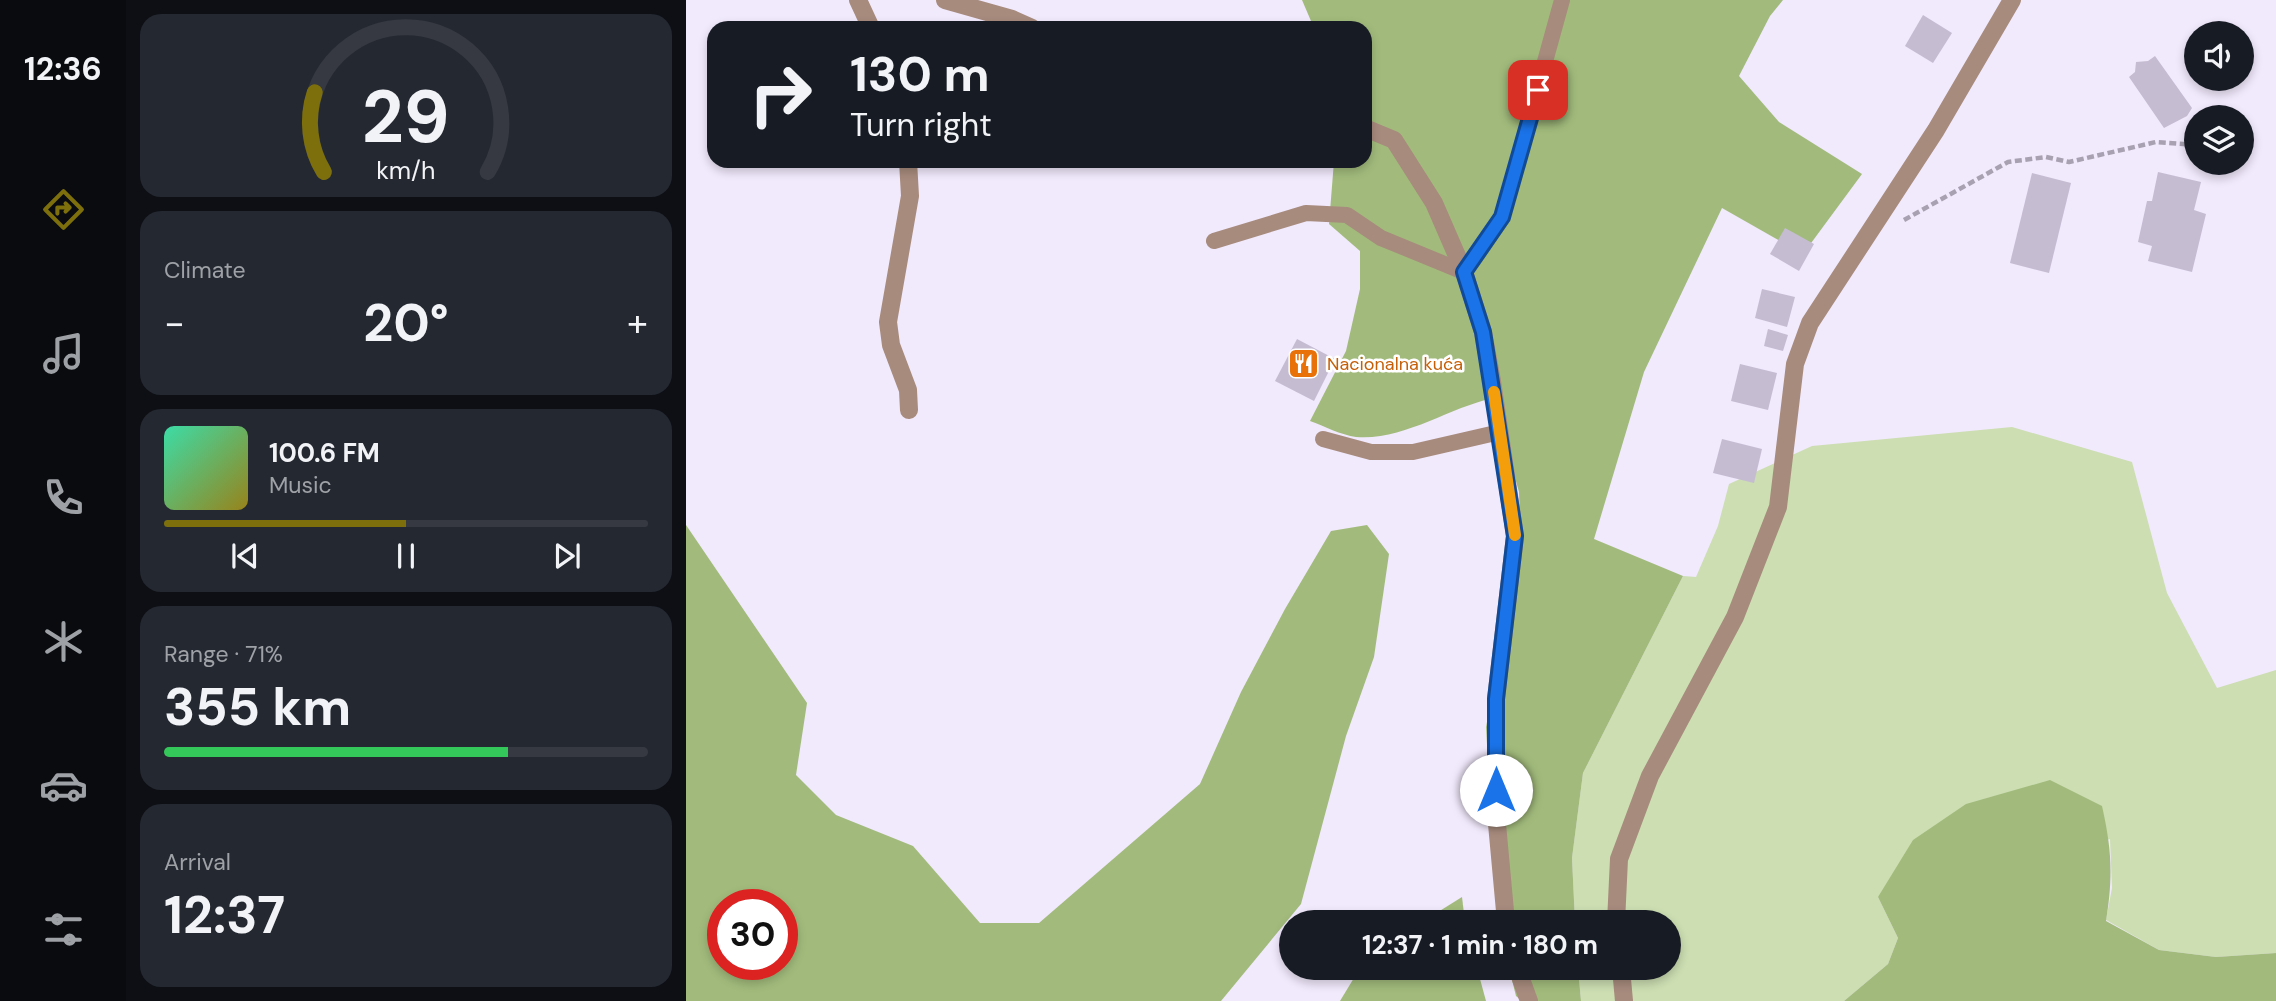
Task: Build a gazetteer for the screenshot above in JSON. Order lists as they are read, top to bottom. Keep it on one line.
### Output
{"places":{"restaurant":["Nacionalna kuća"]},"page":{"tabs":"12:36","turn":["130 m","Turn right"],"tile":["Climate",["Range · 71%","355 km"],["Arrival","12:37"]],"heat":["−","20°","+"],"song":["100.6 FM","Music"],"limit":"30","trip":"12:37 · 1 min · 180 m","gauge":["29","km/h"]}}
